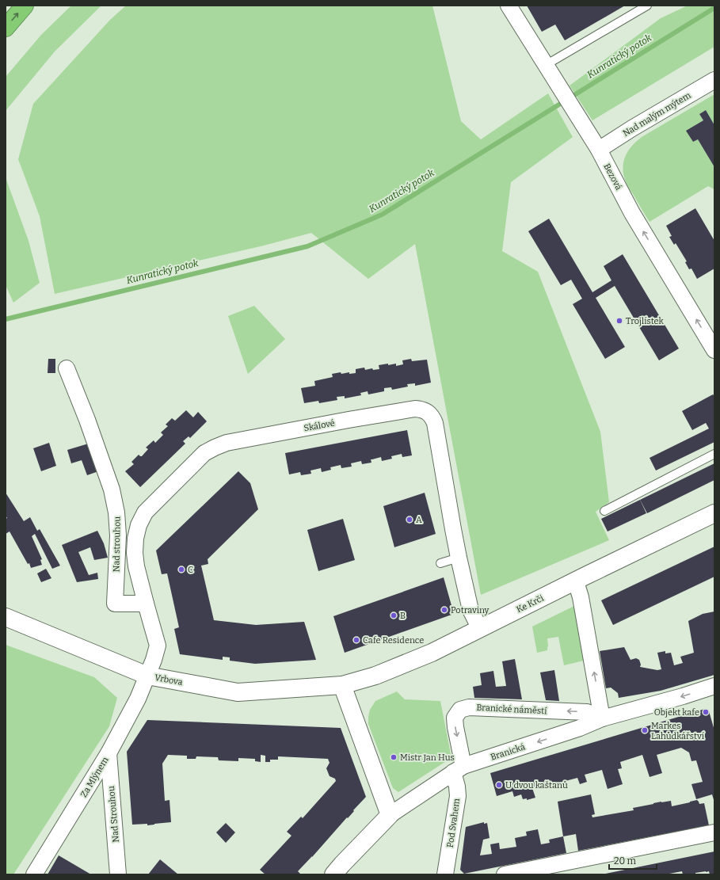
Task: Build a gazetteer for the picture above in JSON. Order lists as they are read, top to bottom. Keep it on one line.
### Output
{"streets":{"main road":["Ke Krči","Vrbova","Branická"],"street":["Nad malým mýtem","Bezová","Skálové","Nad strouhou","Branické náměstí","Za Mlýnem","Nad Strouhou","Pod Svahem"]},"crossings":[["Nad malým mýtem","Bezová"],["Skálové","Nad strouhou"],["Skálové","Ke Krči"],["Ke Krči","Vrbova"],["Vrbova","Za Mlýnem"],["Branické náměstí","Branická"],["Branické náměstí","Pod Svahem"],["Branická","Pod Svahem"],["Za Mlýnem","Nad Strouhou"]],"one_way":["Bezová"],"water":["Kunratický potok"],"places":["Trojlístek","A","C","Potraviny","B","Cafe Residence","Objekt kafe","Markes Lahůdkářství","Mistr Jan Hus","U dvou kaštanů"],"scale_bar":"20 m"}
